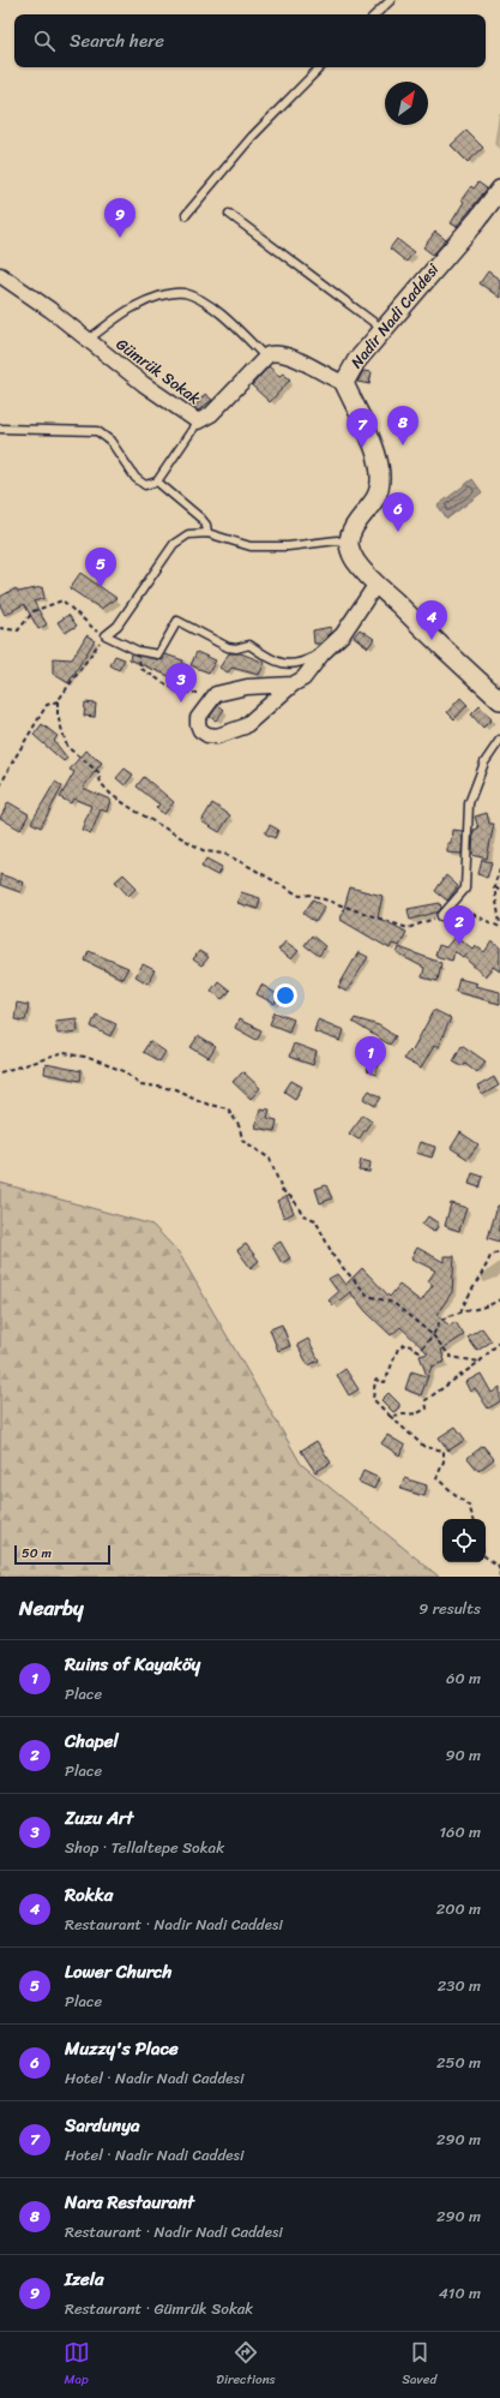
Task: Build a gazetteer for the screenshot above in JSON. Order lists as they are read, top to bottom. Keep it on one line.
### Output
{"streets":{"street":["Nadir Nadi Caddesi","Gümrük Sokak"]},"scale_bar":"50 m","north":"top right","page":{"search":"Search here","pins":["9","8","7","6","5","4","3","2","1"],"scale":"50 m","heading":["Nearby","9 results"],"list":[{"mark":"1","name":"Ruins of Kayaköy","note":"Place","value":"60 m"},{"mark":"2","name":"Chapel","note":"Place","value":"90 m"},{"mark":"3","name":"Zuzu Art","note":"Shop · Tellaltepe Sokak","value":"160 m"},{"mark":"4","name":"Rokka","note":"Restaurant · Nadir Nadi Caddesi","value":"200 m"},{"mark":"5","name":"Lower Church","note":"Place","value":"230 m"},{"mark":"6","name":"Muzzy's Place","note":"Hotel · Nadir Nadi Caddesi","value":"250 m"},{"mark":"7","name":"Sardunya","note":"Hotel · Nadir Nadi Caddesi","value":"290 m"},{"mark":"8","name":"Nara Restaurant","note":"Restaurant · Nadir Nadi Caddesi","value":"290 m"},{"mark":"9","name":"Izela","note":"Restaurant · Gümrük Sokak","value":"410 m"}],"nav":["Map","Directions","Saved"]}}
